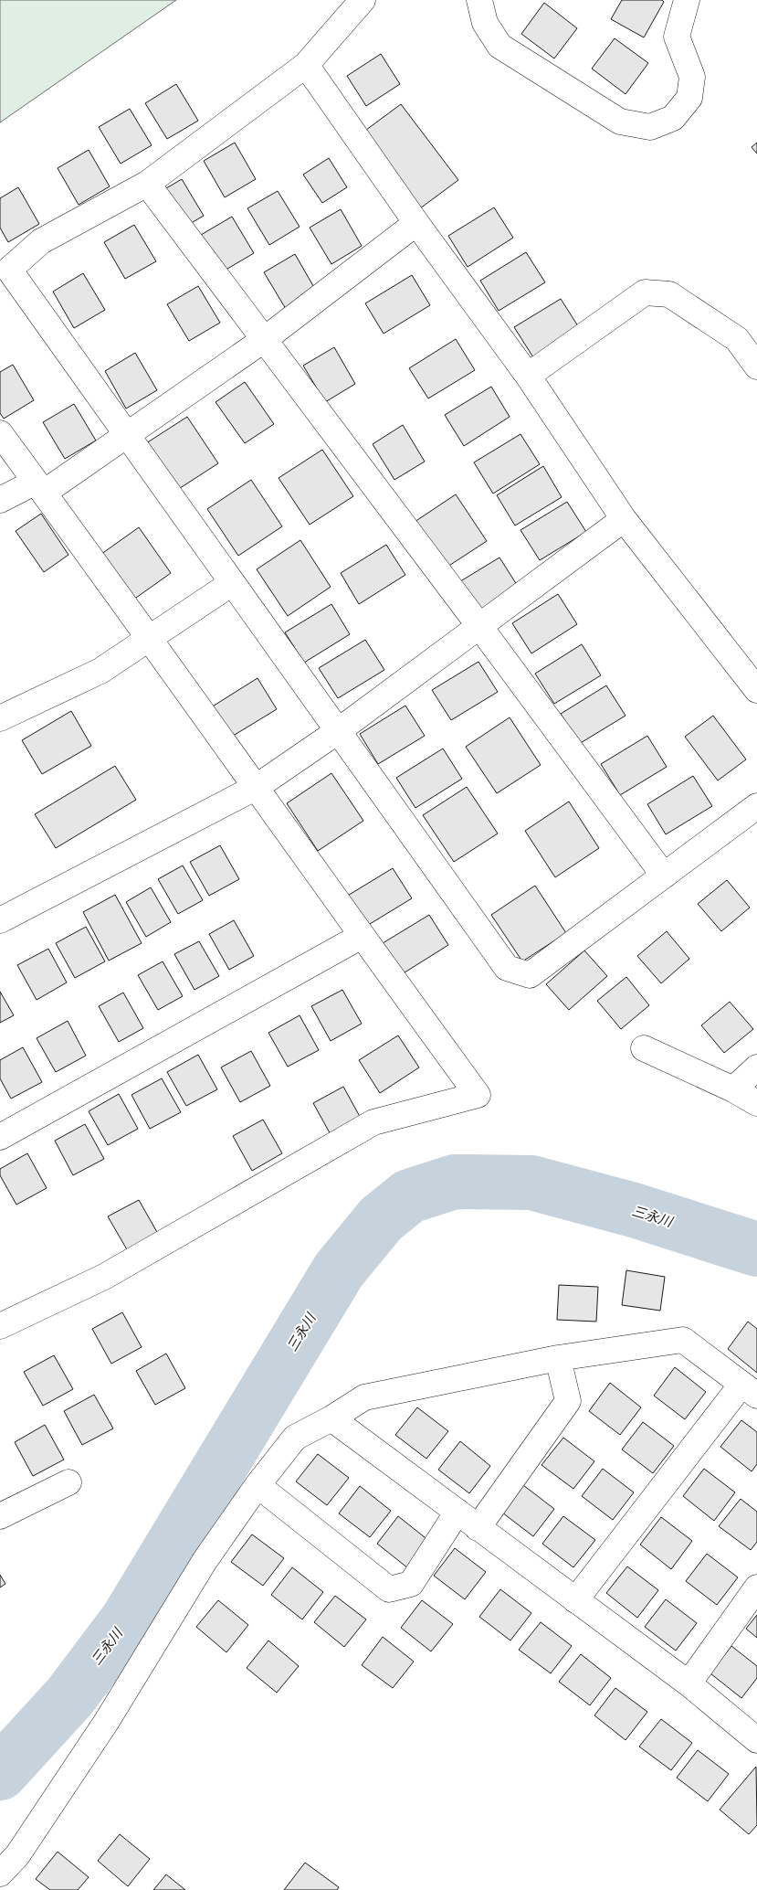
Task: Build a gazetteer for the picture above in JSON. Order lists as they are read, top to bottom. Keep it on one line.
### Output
{"water":["三永川"]}
